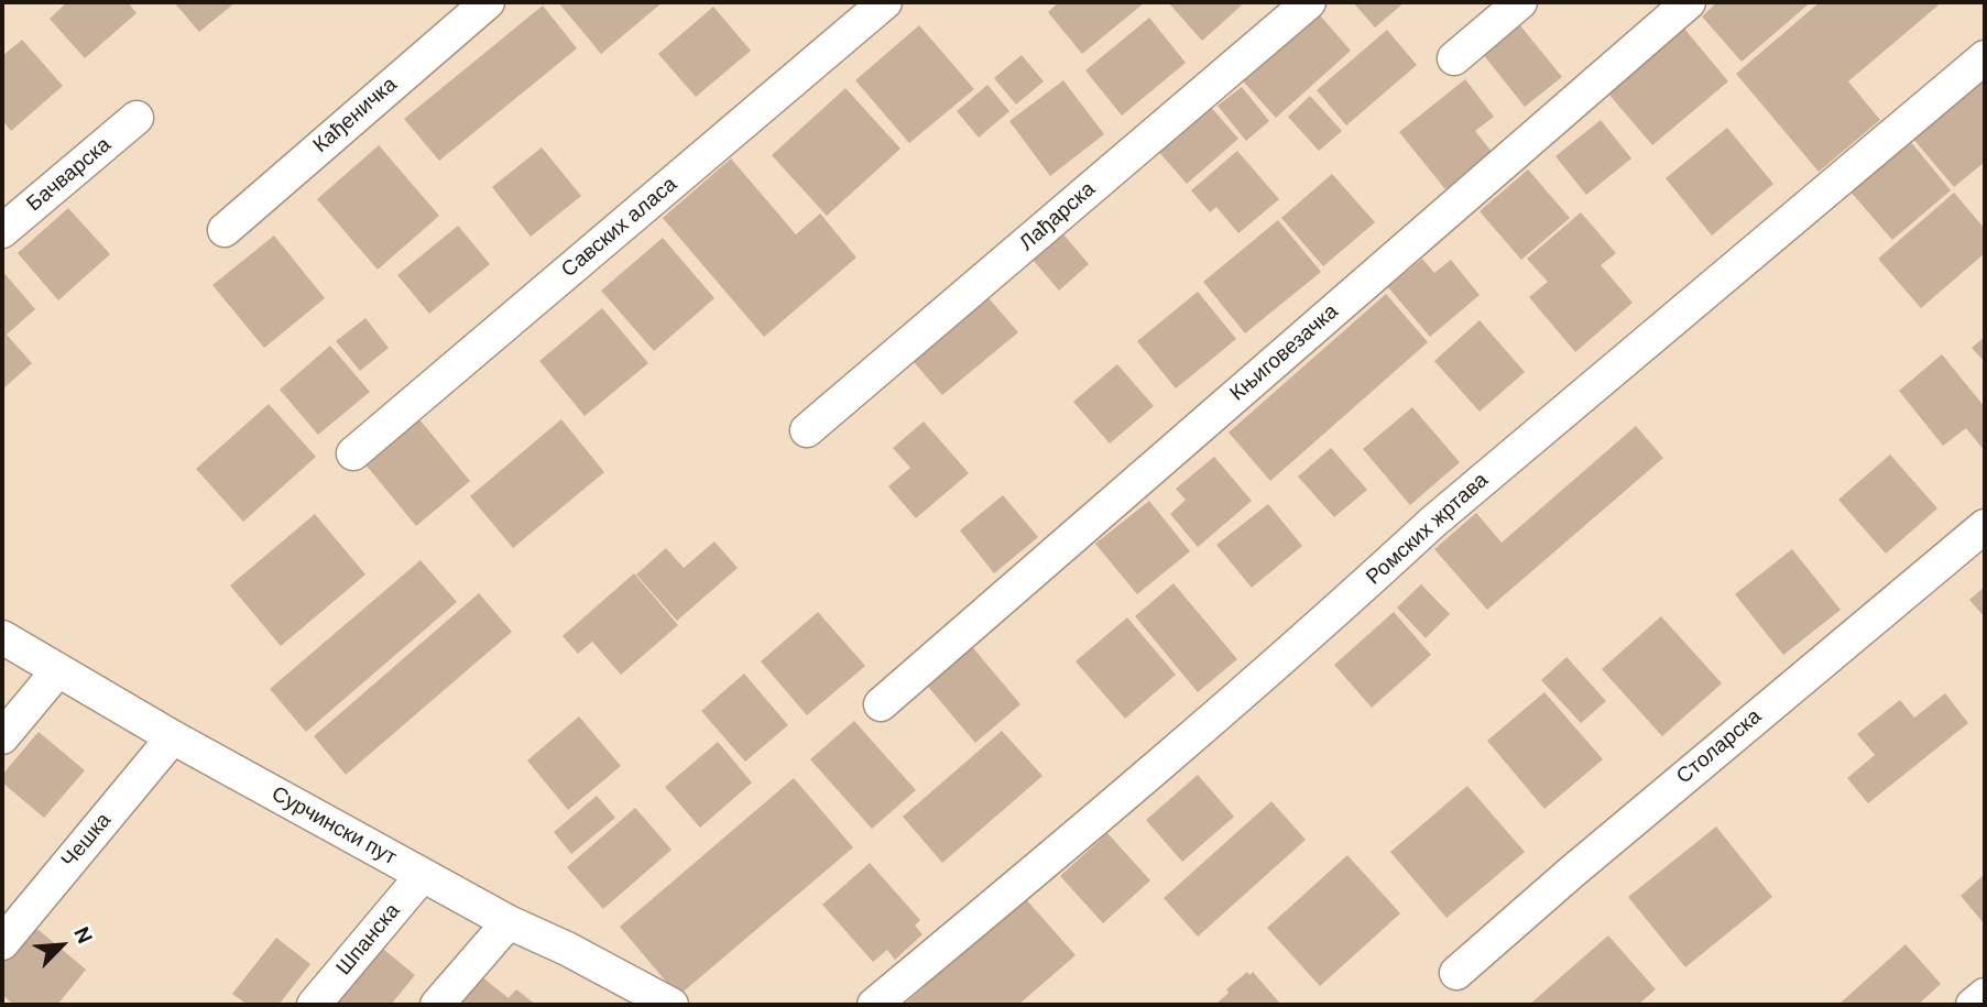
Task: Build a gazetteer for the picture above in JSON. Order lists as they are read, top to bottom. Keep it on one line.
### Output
{"streets":{"street":["Кађеничка","Бачварска","Лађарска","Савских аласа","Књиговезачка","Ромских жртава","Столарска","Сурчински пут","Чешка","Шпанска"]},"crossings":[["Сурчински пут","Чешка"],["Сурчински пут","Шпанска"]],"north":"top right"}
